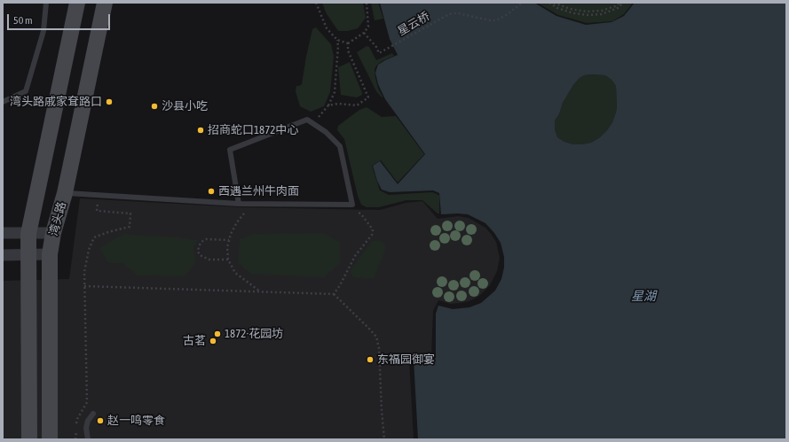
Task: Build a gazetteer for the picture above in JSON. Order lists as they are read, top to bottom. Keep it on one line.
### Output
{"streets":{"main road":["湾头路"],"path":["星云桥"]},"water":["星湖"],"places":["湾头路戚家耷路口","沙县小吃","招商蛇口1872中心","西遇兰州牛肉面","1872·花园坊","古茗","东福园御宴","赵一鸣零食"],"scale_bar":"50 m"}
